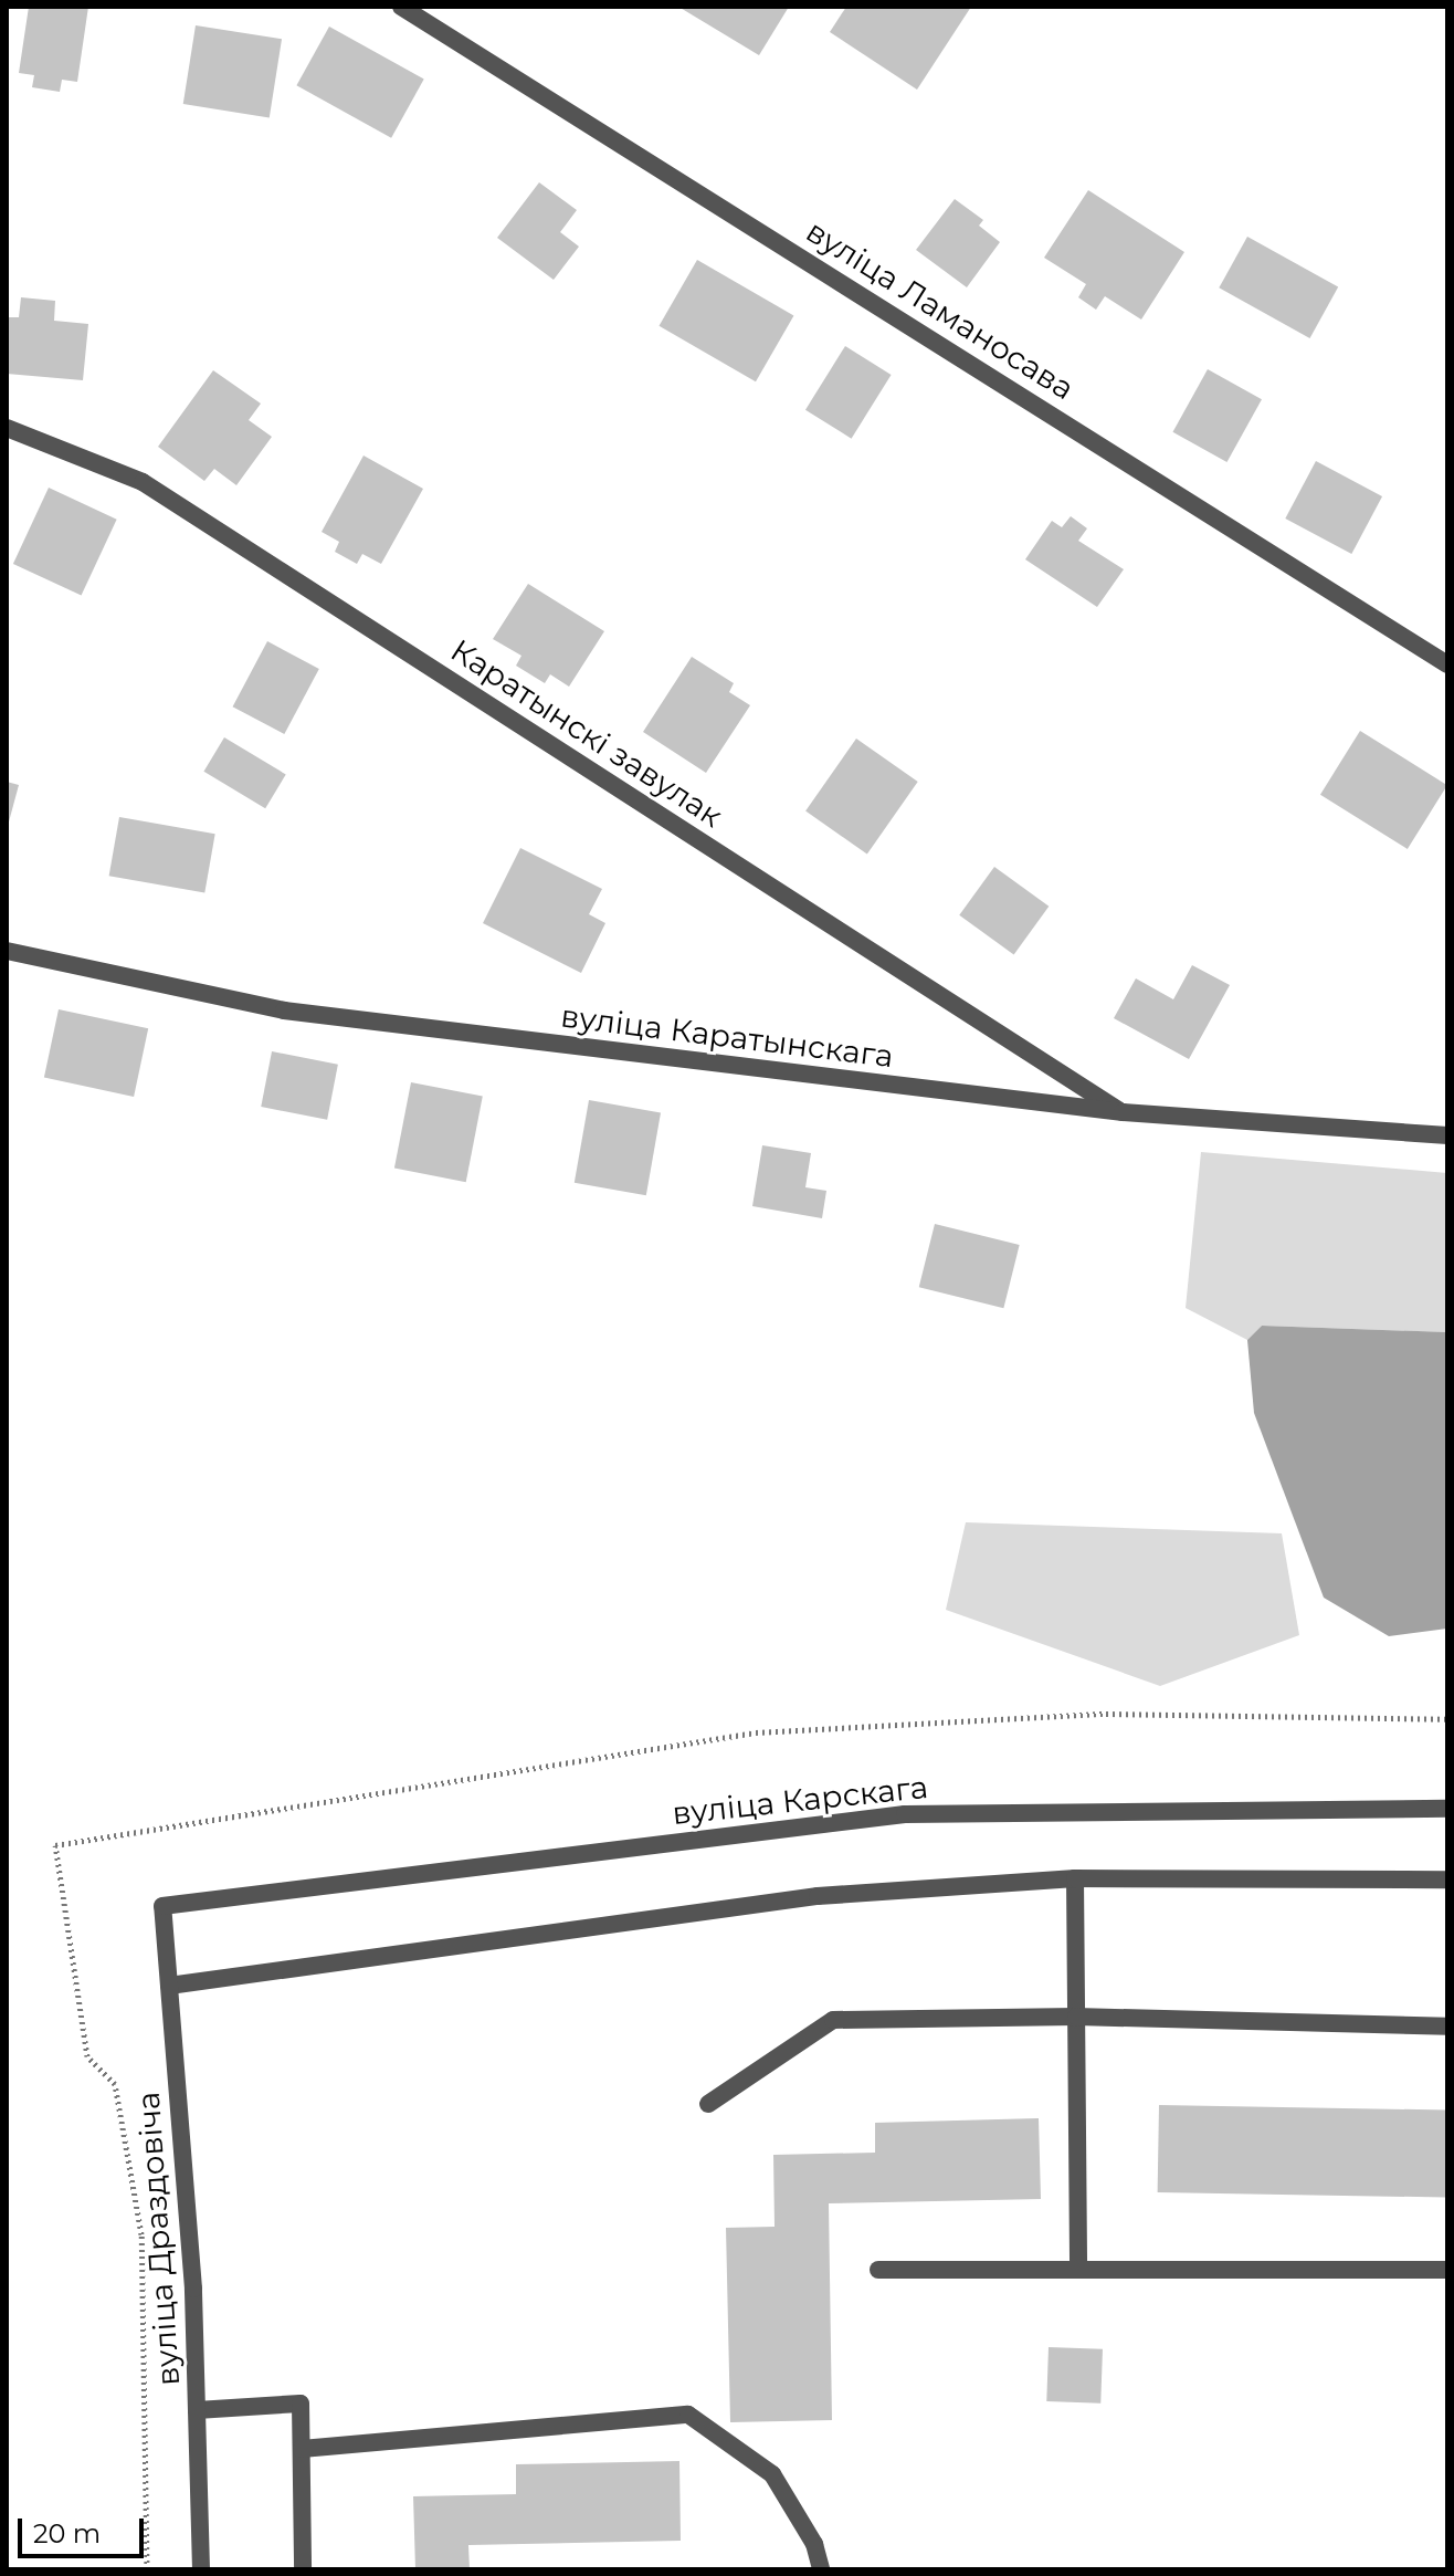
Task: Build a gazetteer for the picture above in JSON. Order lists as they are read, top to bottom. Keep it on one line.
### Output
{"streets":{"street":["вуліца Ламаносава","Каратынскі завулак","вуліца Каратынскага","вуліца Карскага","вуліца Драздовіча"]},"crossings":[["Каратынскі завулак","вуліца Каратынскага"],["вуліца Карскага","вуліца Драздовіча"]],"scale_bar":"20 m"}
